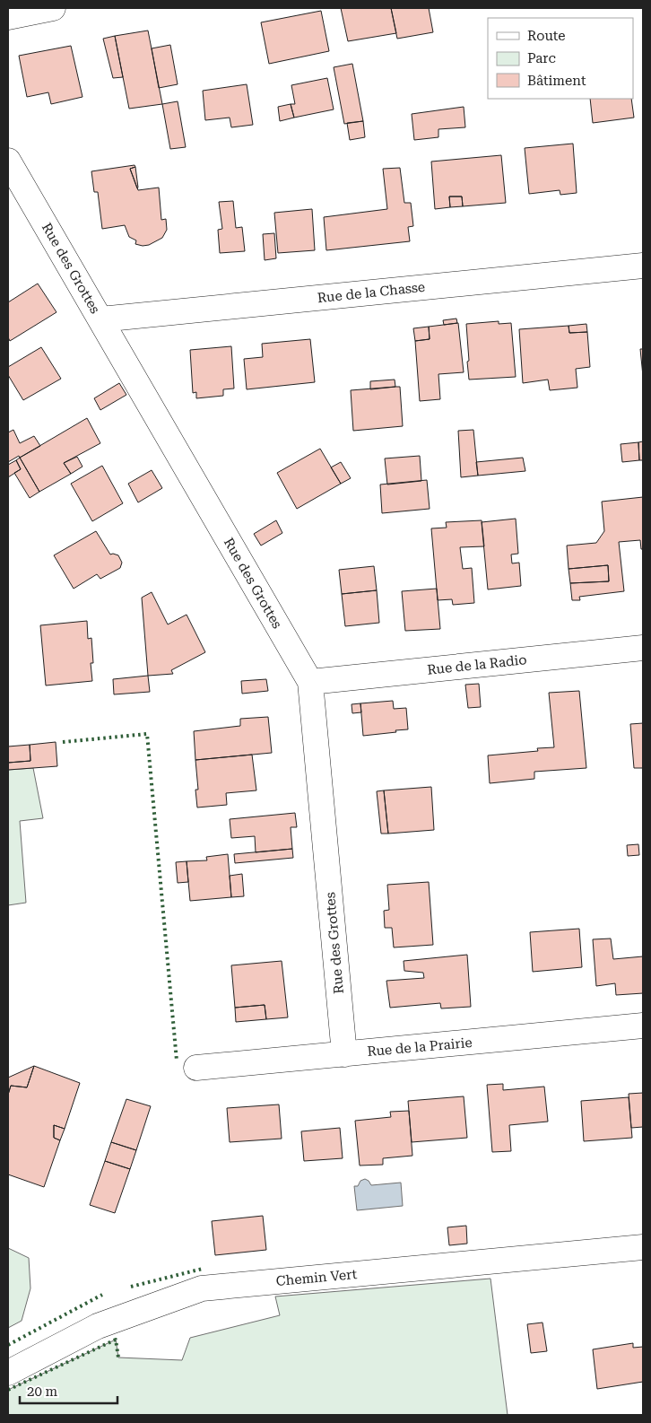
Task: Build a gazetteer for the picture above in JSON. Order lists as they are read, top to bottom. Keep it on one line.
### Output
{"streets":{"street":["Rue des Grottes","Rue de la Chasse","Rue de la Radio","Rue de la Prairie","Chemin Vert"]},"crossings":[["Rue des Grottes","Rue de la Chasse"],["Rue des Grottes","Rue de la Radio"],["Rue des Grottes","Rue de la Prairie"]],"legend":["Route","Parc","Bâtiment"],"scale_bar":"20 m"}
